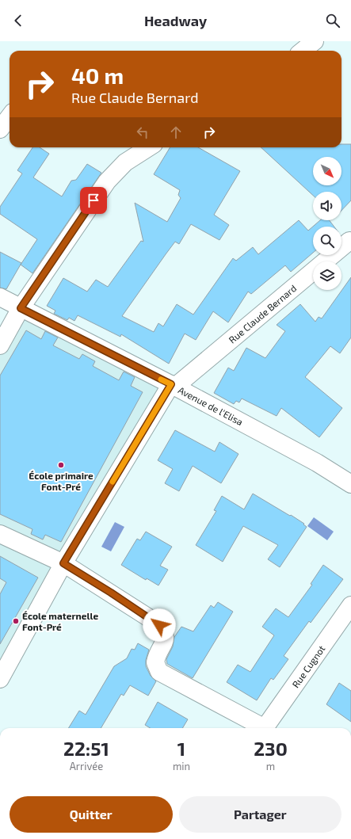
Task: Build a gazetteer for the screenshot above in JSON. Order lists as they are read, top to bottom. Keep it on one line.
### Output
{"streets":{"street":["Rue Claude Bernard","Avenue de l'Elisa","Rue Cugnot"]},"crossings":[["Rue Claude Bernard","Avenue de l'Elisa"]],"places":["École primaire Font-Pré","École maternelle Font-Pré"],"north":"bottom right","page":{"header":"Headway","turn":["40 m","Rue Claude Bernard"],"eta":["22:51","Arrivée","1","min","230","m"],"buttons":["Quitter","Partager"]}}
